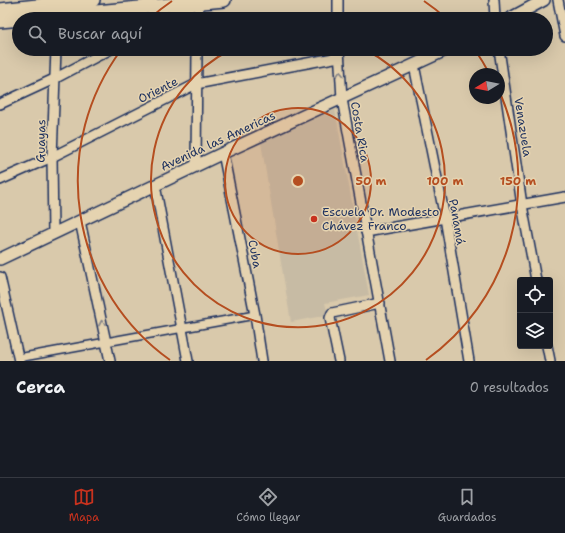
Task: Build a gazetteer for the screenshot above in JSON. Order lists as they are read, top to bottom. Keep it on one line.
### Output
{"streets":{"street":["Oriente","Venazuela","Costa Rica","Guayas","Avenida las Americas","Panamá","Cuba"]},"crossings":[["Oriente","Guayas"],["Costa Rica","Avenida las Americas"],["Guayas","Avenida las Americas"],["Avenida las Americas","Panamá"],["Avenida las Americas","Cuba"]],"places":["Escuela Dr. Modesto Chávez Franco"],"north":"left","page":{"search":"Buscar aquí","heading":["Cerca","0 resultados"],"nav":["Mapa","Cómo llegar","Guardados"]},"rings":["50 m","100 m","150 m"]}
